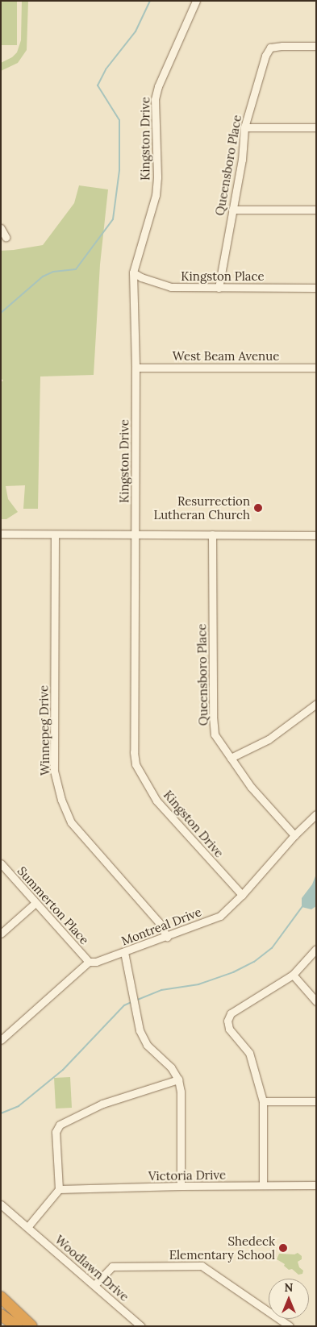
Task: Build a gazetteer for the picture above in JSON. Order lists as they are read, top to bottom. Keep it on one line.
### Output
{"streets":{"street":["Kingston Drive","Queensboro Place","Kingston Place","West Beam Avenue","Winnepeg Drive","Summerton Place","Montreal Drive","Victoria Drive","Woodlawn Drive"]},"crossings":[["Kingston Drive","Kingston Place"],["Kingston Drive","West Beam Avenue"],["Kingston Drive","Montreal Drive"],["Queensboro Place","Kingston Place"],["Queensboro Place","Montreal Drive"],["Winnepeg Drive","Montreal Drive"],["Summerton Place","Montreal Drive"]],"places":["Resurrection Lutheran Church","Shedeck Elementary School"],"north":"top"}
